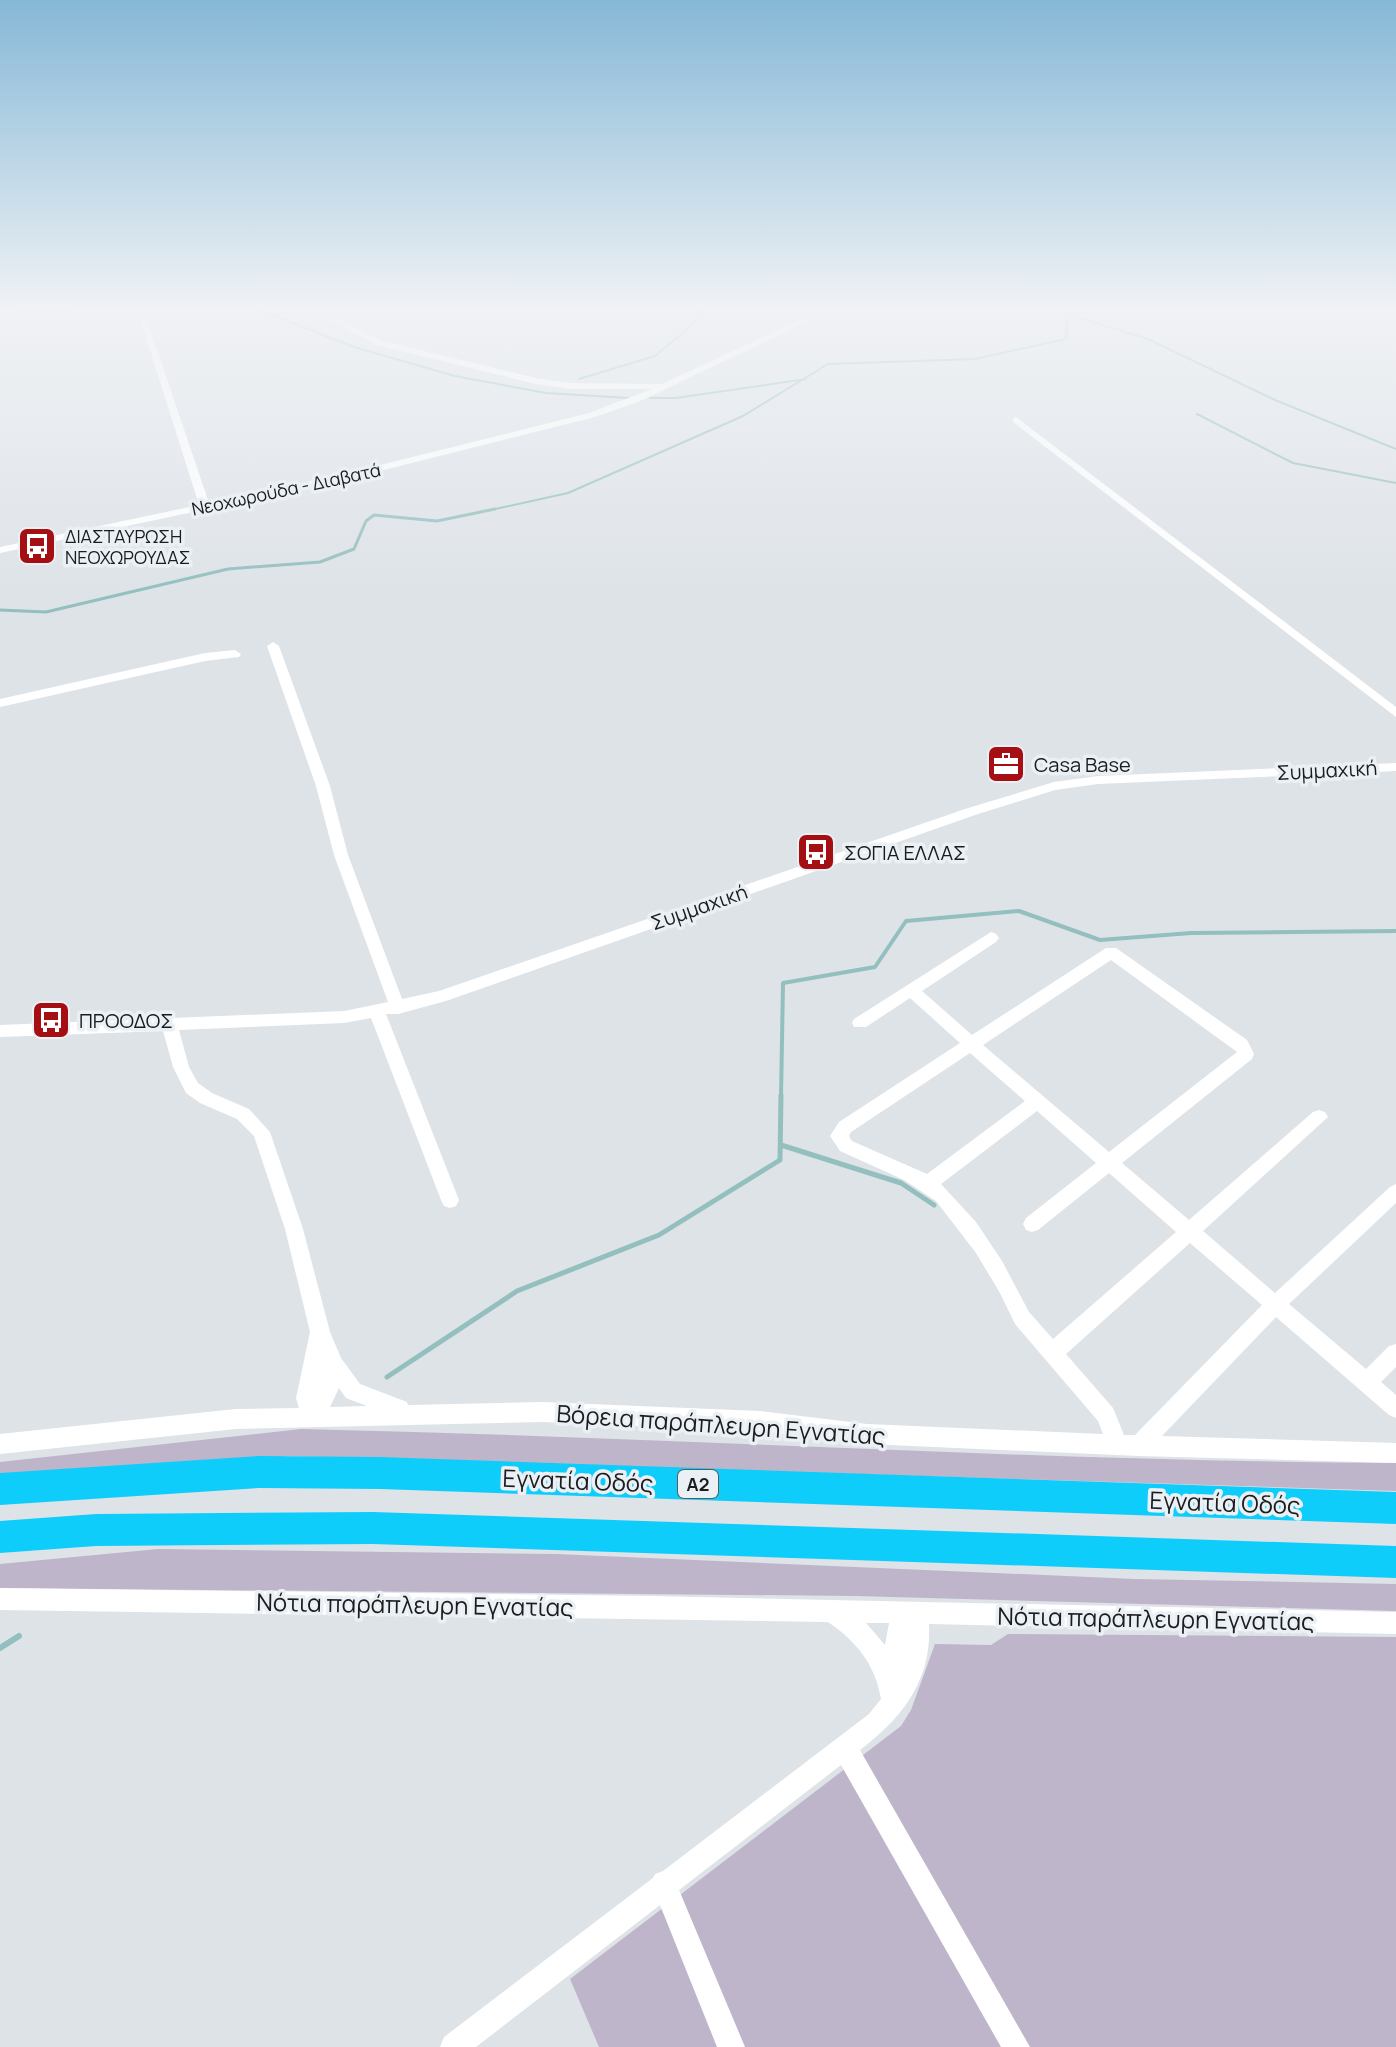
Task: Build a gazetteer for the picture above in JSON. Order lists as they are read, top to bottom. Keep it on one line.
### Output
{"streets":{"highway":["Εγνατία Οδός","Α2"],"street":["Νεοχωρούδα - Διαβατά","Συμμαχική","Βόρεια παράπλευρη Εγνατίας","Νότια παράπλευρη Εγνατίας"]},"places":{"bus stop":["ΔΙΑΣΤΑΥΡΩΣΗ ΝΕΟΧΩΡΟΥΔΑΣ","ΣΟΓΙΑ ΕΛΛΑΣ","ΠΡΟΟΔΟΣ"],"office":["Casa Base"]}}
